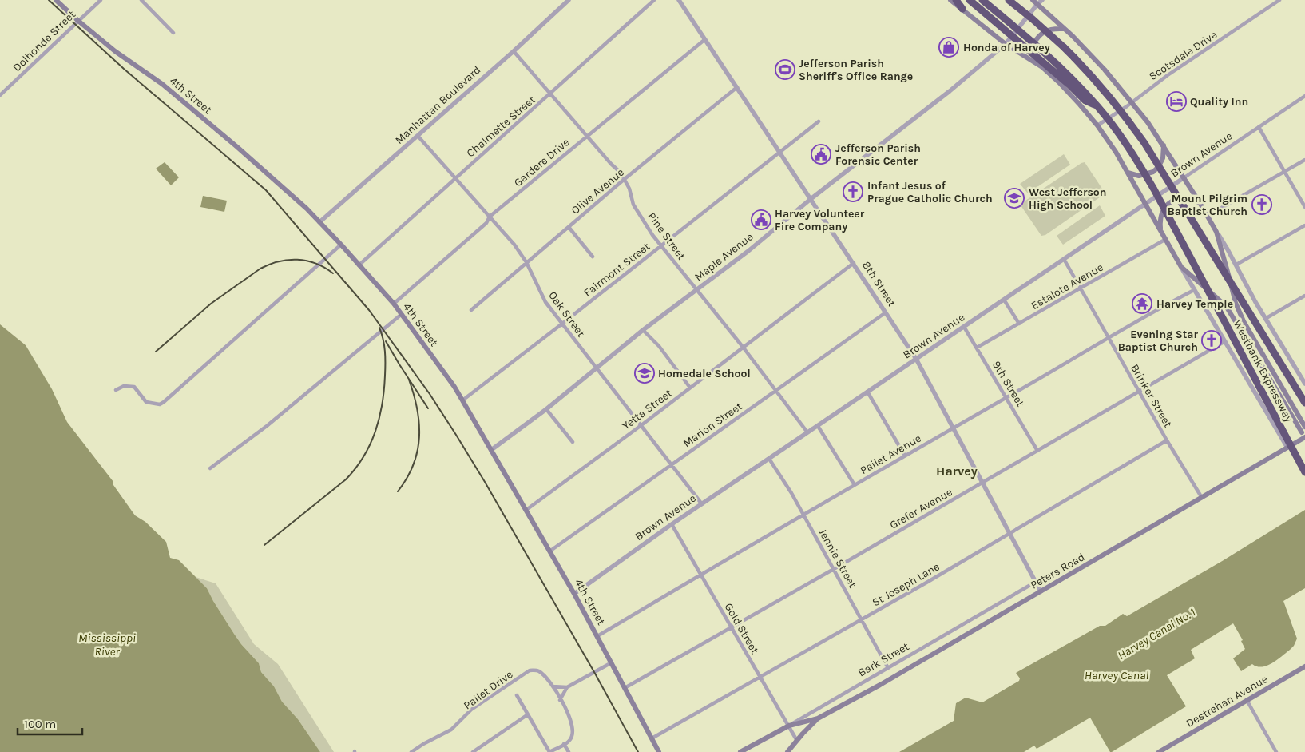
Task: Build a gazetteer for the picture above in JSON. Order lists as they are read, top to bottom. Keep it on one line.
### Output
{"streets":{"highway":["Westbank Expressway"],"main road":["4th Street","Peters Road","Bark Street","Destrehan Avenue"],"street":["Dolhonde Street","Scotsdale Drive","Manhattan Boulevard","Chalmette Street","Brown Avenue","Gardere Drive","Olive Avenue","Pine Street","Maple Avenue","Fairmont Street","8th Street","Estalote Avenue","Oak Street","9th Street","Brinker Street","Yetta Street","Marion Street","Pailet Avenue","Grefer Avenue","Jennie Street","St Joseph Lane","Gold Street","Pailet Drive"]},"crossings":[["Dolhonde Street","4th Street"],["Scotsdale Drive","Westbank Expressway"],["4th Street","Manhattan Boulevard"],["4th Street","Chalmette Street"],["4th Street","Brown Avenue"],["4th Street","Gardere Drive"],["4th Street","Maple Avenue"],["4th Street","Fairmont Street"],["4th Street","Yetta Street"],["4th Street","Marion Street"],["4th Street","Pailet Avenue"],["4th Street","Grefer Avenue"],["4th Street","St Joseph Lane"],["Manhattan Boulevard","Pine Street"],["Manhattan Boulevard","Oak Street"],["Chalmette Street","Pine Street"],["Chalmette Street","Oak Street"],["Brown Avenue","Pine Street"],["Brown Avenue","8th Street"],["Brown Avenue","Oak Street"],["Brown Avenue","Westbank Expressway"],["Brown Avenue","9th Street"],["Brown Avenue","Brinker Street"],["Brown Avenue","Jennie Street"],["Brown Avenue","Gold Street"],["Gardere Drive","Pine Street"],["Gardere Drive","8th Street"],["Gardere Drive","Oak Street"],["Olive Avenue","Pine Street"],["Olive Avenue","8th Street"],["Olive Avenue","Oak Street"],["Pine Street","Maple Avenue"],["Pine Street","Fairmont Street"],["Pine Street","Yetta Street"],["Pine Street","Marion Street"],["Maple Avenue","8th Street"],["Maple Avenue","Oak Street"],["Maple Avenue","Westbank Expressway"],["Fairmont Street","8th Street"],["Fairmont Street","Oak Street"],["8th Street","Yetta Street"],["8th Street","Marion Street"],["8th Street","Pailet Avenue"],["8th Street","Grefer Avenue"],["8th Street","Peters Road"],["8th Street","St Joseph Lane"],["8th Street","Bark Street"],["Estalote Avenue","Westbank Expressway"],["Estalote Avenue","9th Street"],["Estalote Avenue","Brinker Street"],["Oak Street","Yetta Street"],["Oak Street","Marion Street"],["Westbank Expressway","Pailet Avenue"],["Westbank Expressway","Grefer Avenue"],["Westbank Expressway","Peters Road"],["9th Street","Pailet Avenue"],["9th Street","Grefer Avenue"],["Brinker Street","Pailet Avenue"],["Brinker Street","Grefer Avenue"],["Brinker Street","Peters Road"],["Brinker Street","St Joseph Lane"],["Pailet Avenue","Jennie Street"],["Pailet Avenue","Gold Street"],["Grefer Avenue","Jennie Street"],["Grefer Avenue","Gold Street"],["Jennie Street","St Joseph Lane"],["Jennie Street","Bark Street"],["Peters Road","Gold Street"],["Peters Road","Bark Street"],["St Joseph Lane","Gold Street"],["Gold Street","Bark Street"]],"districts":["Harvey"],"water":["Harvey Canal No. 1","Mississippi River","Harvey Canal"],"places":{"shop":["Honda of Harvey"],"sports":["Jefferson Parish Sheriff's Office Range"],"hotel":["Quality Inn"],"public building":["Jefferson Parish Forensic Center","Harvey Volunteer Fire Company"],"church":["Infant Jesus of Prague Catholic Church","Mount Pilgrim Baptist Church","Evening Star Baptist Church"],"school or university":["West Jefferson High School","Homedale School"],"temple":["Harvey Temple"]},"scale_bar":"100 m"}
